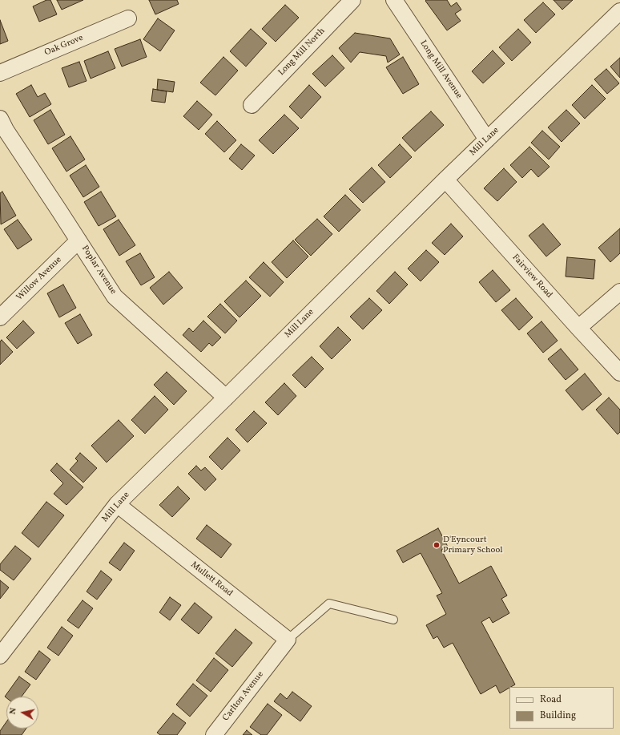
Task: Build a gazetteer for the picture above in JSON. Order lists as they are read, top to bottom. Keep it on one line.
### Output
{"streets":{"street":["Oak Grove","Long Mill North","Long Mill Avenue","Mill Lane","Poplar Avenue","Fairview Road","Willow Avenue","Mullett Road","Carlton Avenue"]},"crossings":[["Long Mill Avenue","Mill Lane"],["Mill Lane","Poplar Avenue"],["Mill Lane","Fairview Road"],["Mill Lane","Mullett Road"],["Poplar Avenue","Willow Avenue"],["Mullett Road","Carlton Avenue"]],"places":["D'Eyncourt Primary School"],"legend":["Road","Building"],"north":"left"}
